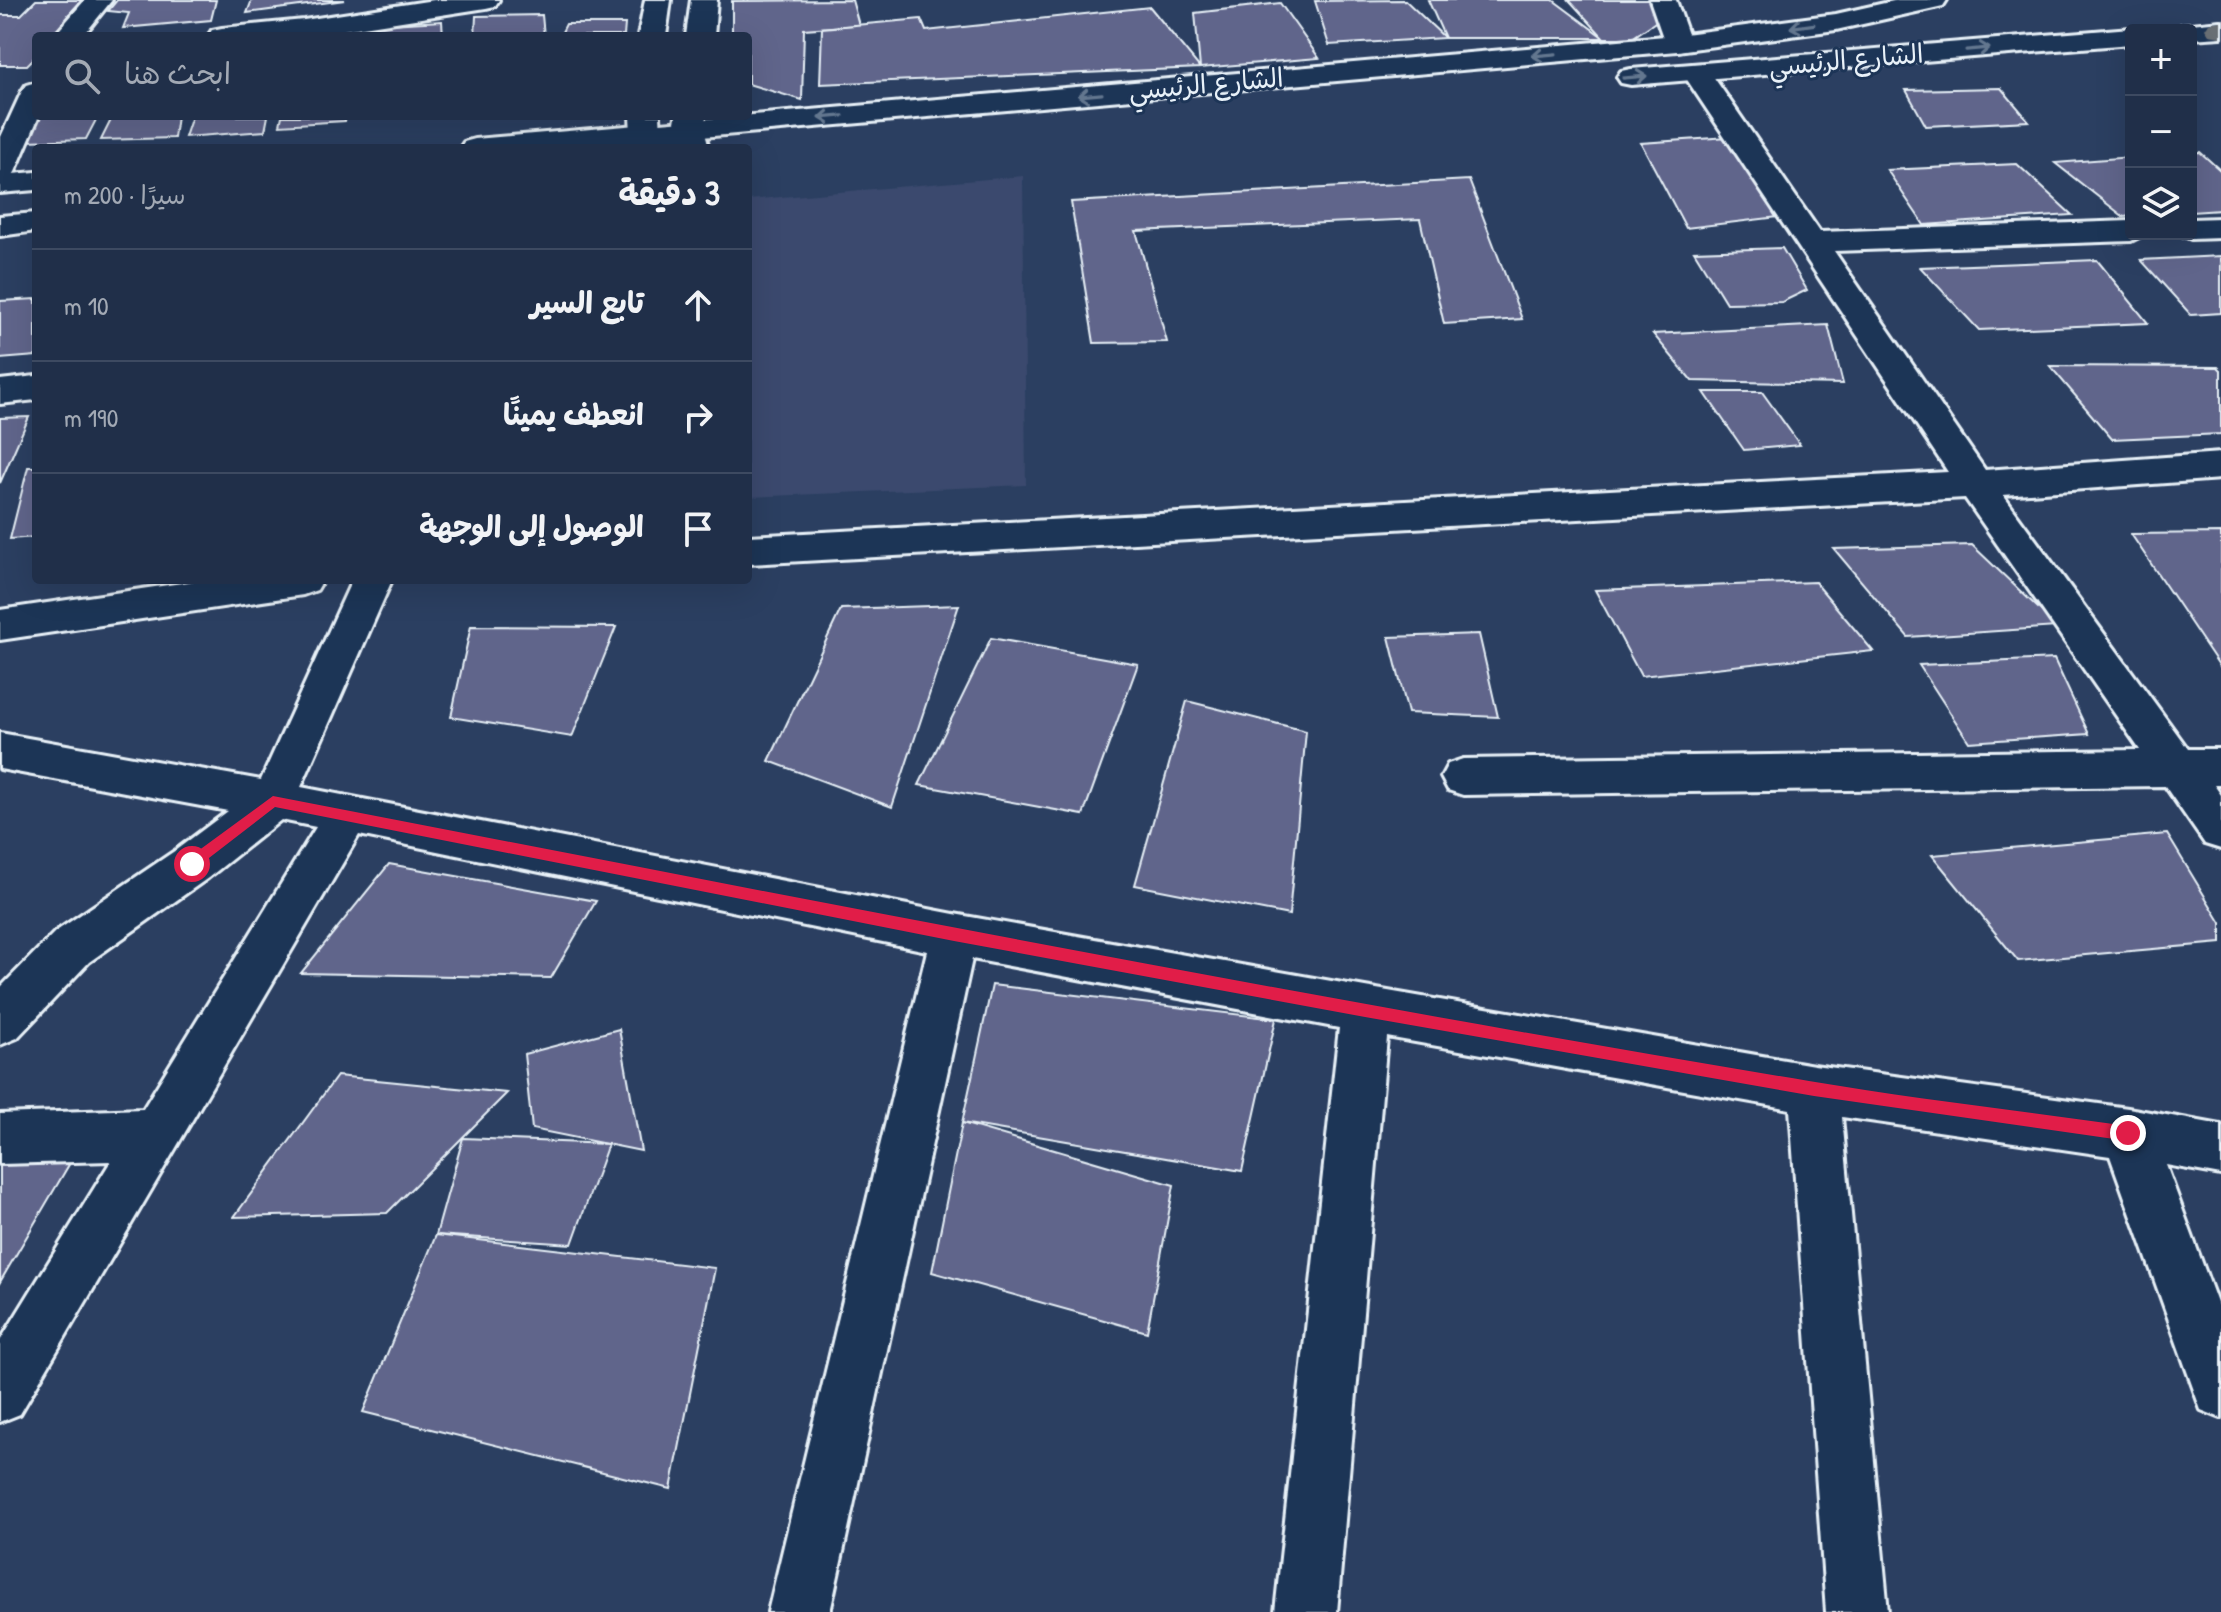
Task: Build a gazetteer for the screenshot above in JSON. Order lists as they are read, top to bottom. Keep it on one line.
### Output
{"streets":{"street":["الشارع الرئيسي"]},"page":{"map_buttons":["+","−"],"search":"ابحث هنا","heading":["3 دقيقة","سيرًا · 200 m"],"list":[["تابع السير","10 m"],["انعطف يمينًا","190 m"],"الوصول إلى الوجهة"]}}
